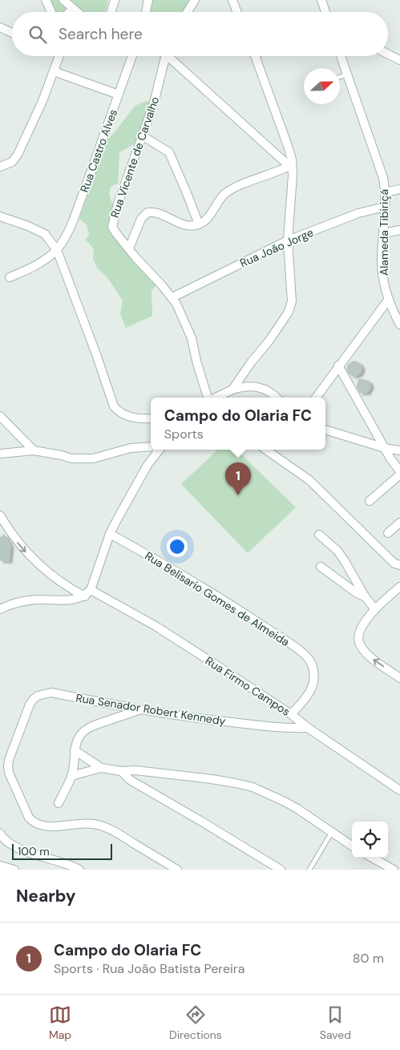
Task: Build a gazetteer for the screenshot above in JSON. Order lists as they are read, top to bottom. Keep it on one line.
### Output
{"streets":{"street":["Rua Castro Alves","Rua Vicente de Carvalho","Alameda Tibiriçá","Rua João Jorge","Rua Belisario Gomes de Almeida","Rua Firmo Campos","Rua Senador Robert Kennedy"]},"crossings":[["Rua Vicente de Carvalho","Rua João Jorge"],["Alameda Tibiriçá","Rua João Jorge"],["Rua Belisario Gomes de Almeida","Rua Firmo Campos"],["Rua Firmo Campos","Rua Senador Robert Kennedy"]],"scale_bar":"100 m","north":"right","page":{"search":"Search here","popup":["Campo do Olaria FC","Sports"],"pins":"1","scale":"100 m","heading":"Nearby","list":[{"mark":"1","name":"Campo do Olaria FC","note":"Sports · Rua João Batista Pereira","value":"80 m"}],"nav":["Map","Directions","Saved"]}}
